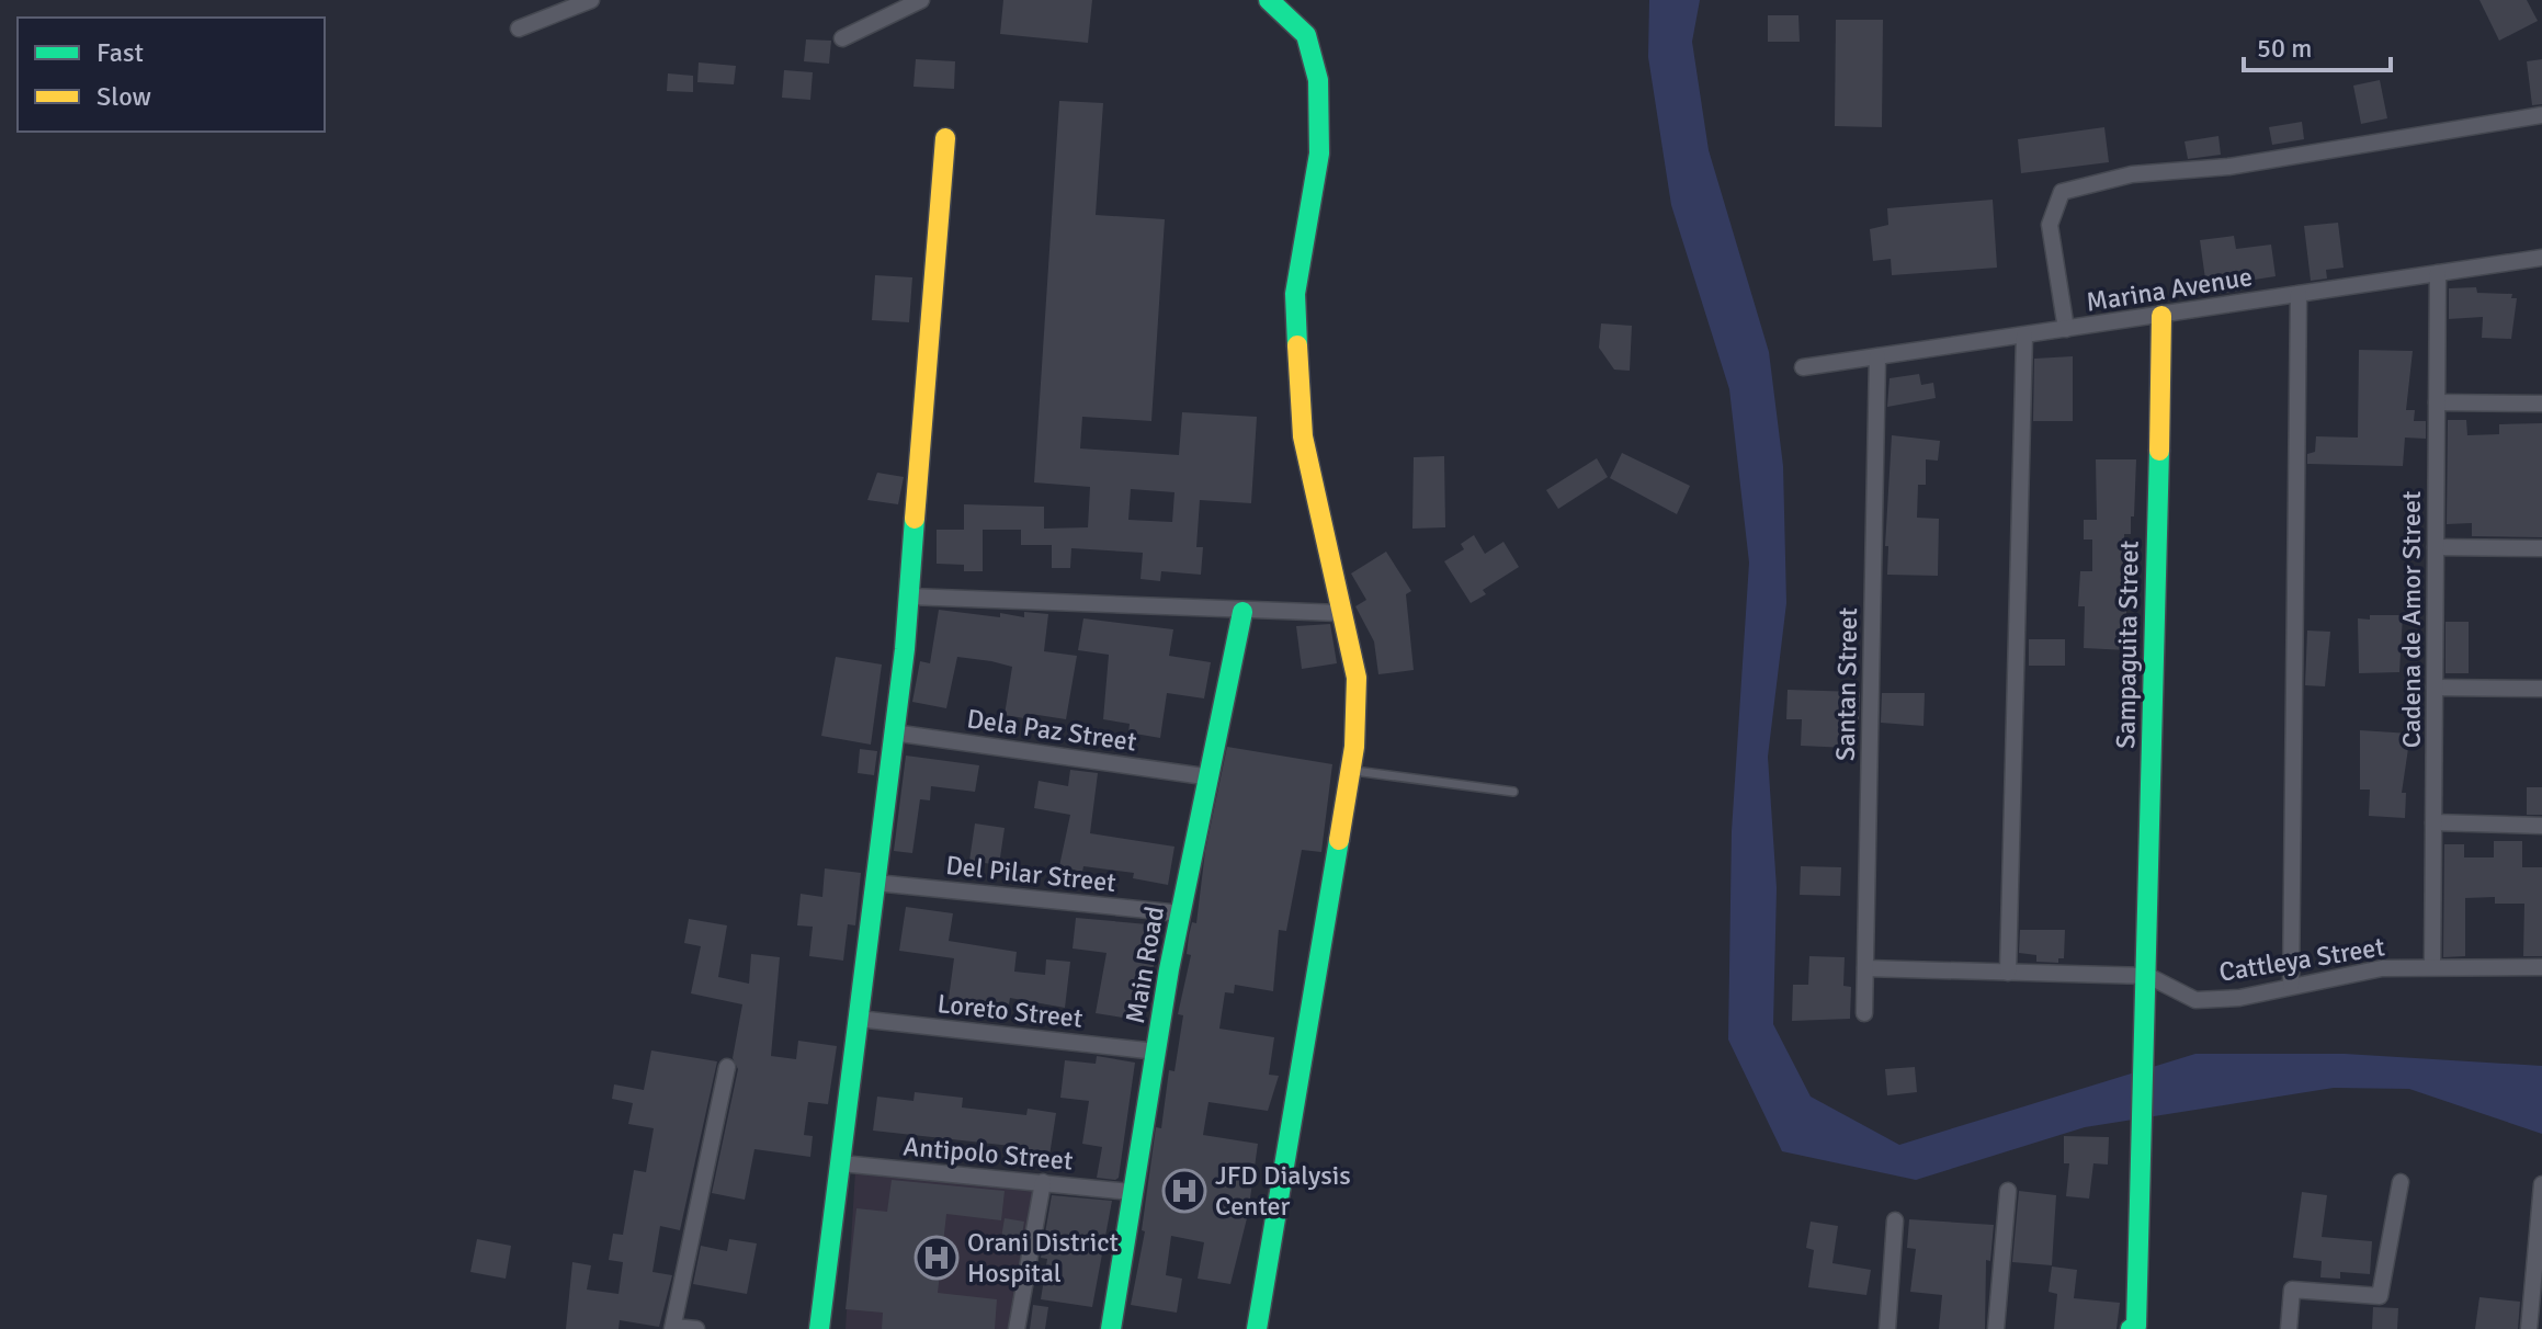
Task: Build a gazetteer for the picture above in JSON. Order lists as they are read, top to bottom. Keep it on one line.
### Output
{"streets":{"street":["Marina Avenue","Cadena de Amor Street","Sampaguita Street","Santan Street","Dela Paz Street","Del Pilar Street","Cattleya Street","Main Road","Loreto Street","Antipolo Street"]},"crossings":[["Marina Avenue","Cadena de Amor Street"],["Marina Avenue","Sampaguita Street"],["Marina Avenue","Santan Street"],["Cadena de Amor Street","Cattleya Street"],["Sampaguita Street","Cattleya Street"],["Santan Street","Cattleya Street"],["Dela Paz Street","Main Road"],["Del Pilar Street","Main Road"],["Main Road","Loreto Street"],["Main Road","Antipolo Street"]],"places":{"hospital":["JFD Dialysis Center","Orani District Hospital"]},"legend":["Fast","Slow"],"scale_bar":"50 m"}
